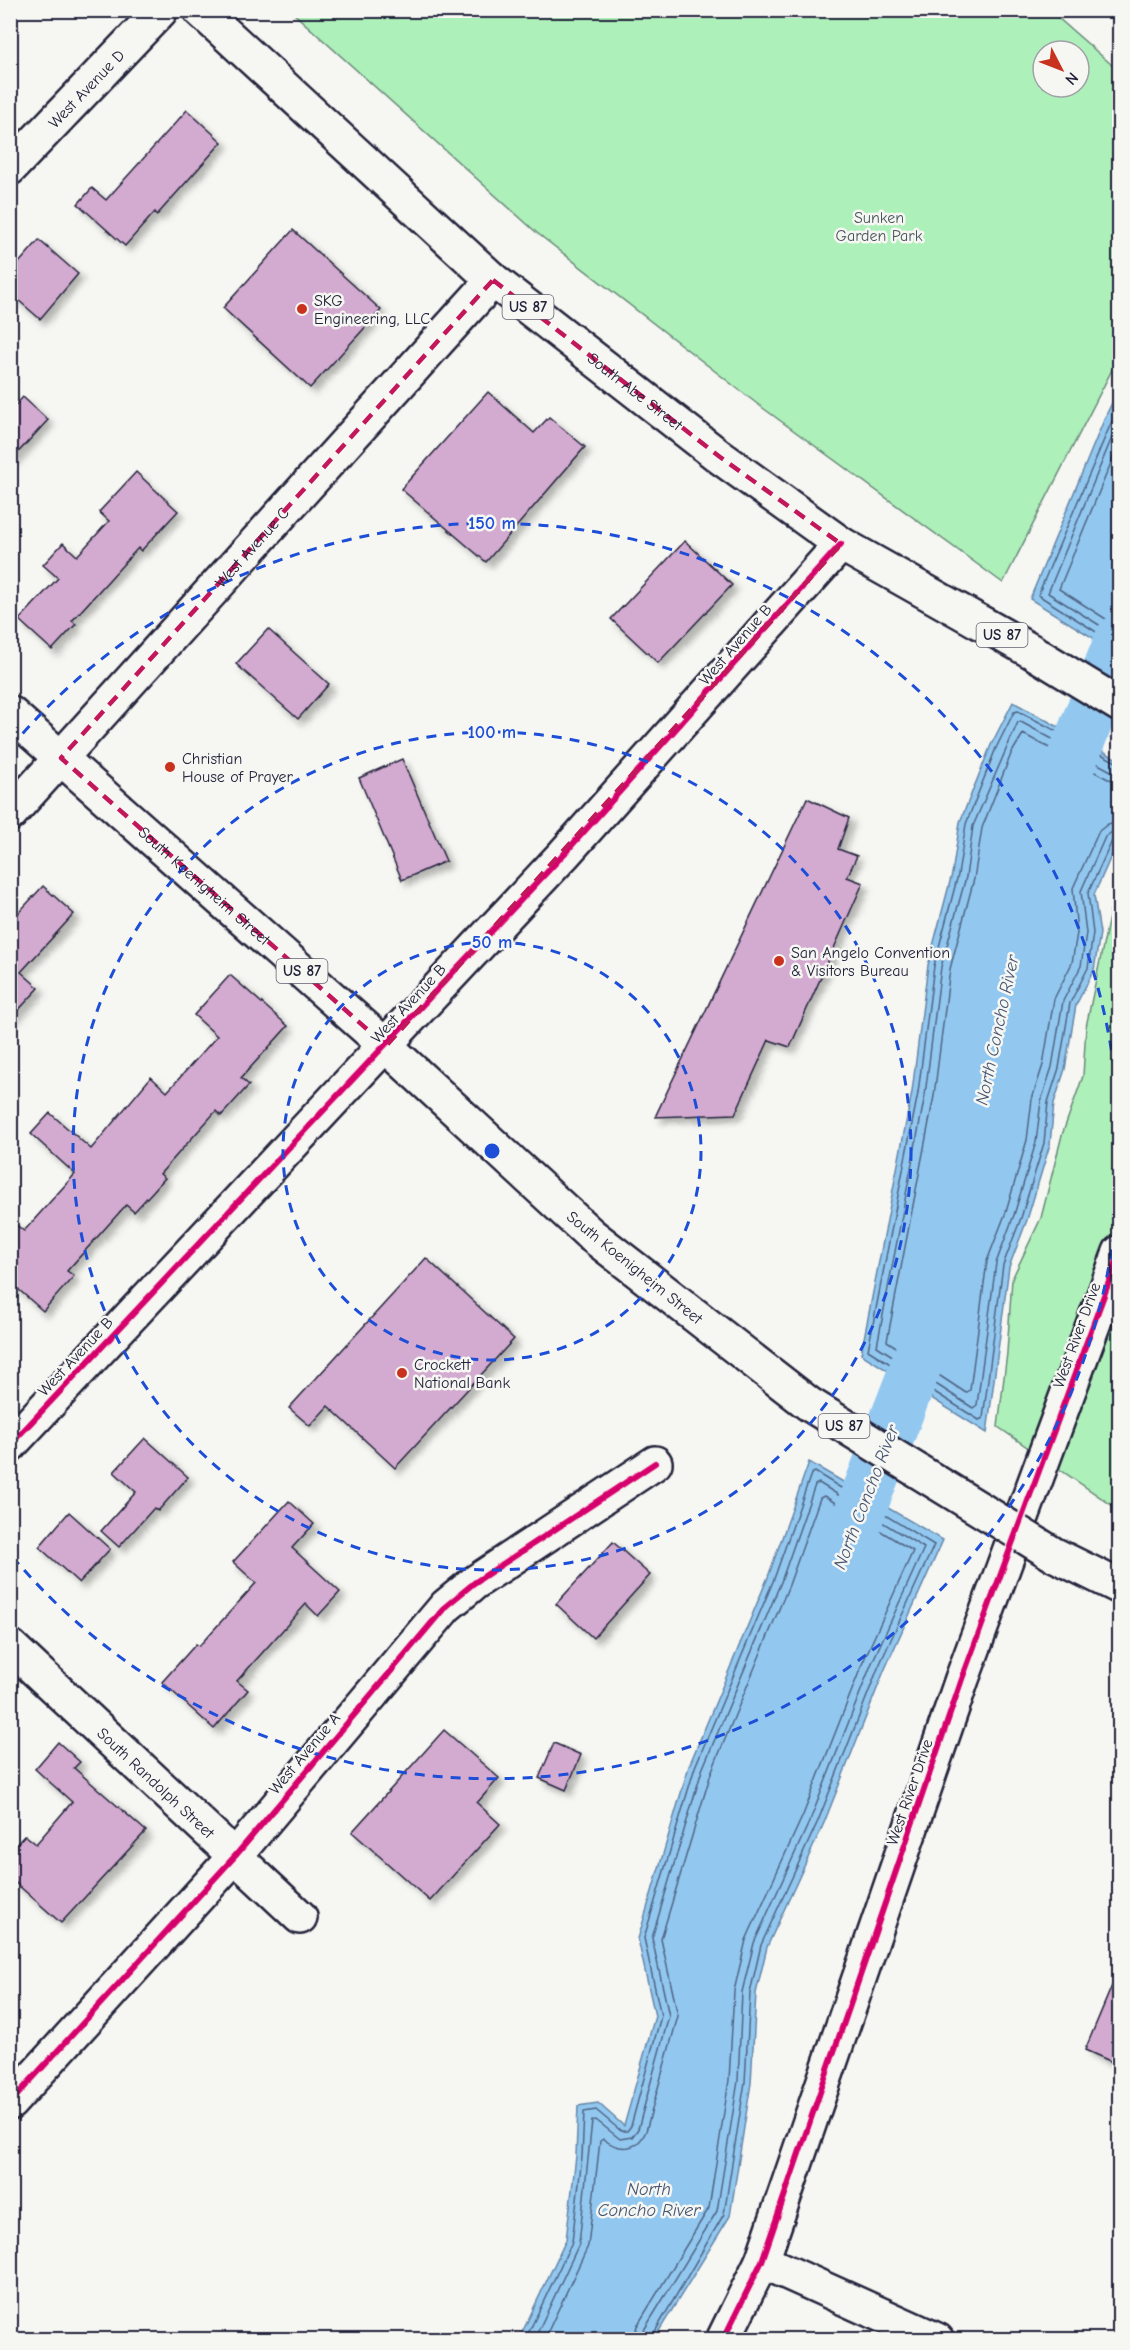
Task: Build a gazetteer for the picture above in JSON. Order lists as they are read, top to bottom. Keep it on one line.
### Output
{"streets":{"street":["West Avenue D","US 87","South Abe Street","West Avenue C","West Avenue B","South Koenigheim Street","West River Drive","West Avenue A","South Randolph Street"]},"crossings":[["South Abe Street","West Avenue C"],["South Abe Street","West Avenue B"],["West Avenue C","South Koenigheim Street"],["West Avenue B","South Koenigheim Street"],["West Avenue A","South Randolph Street"]],"water":["North Concho River"],"parks":["Sunken Garden Park"],"places":["SKG Engineering, LLC","Christian House of Prayer","San Angelo Convention & Visitors Bureau","Crockett National Bank"],"north":"bottom right","rings":["150 m","100 m","50 m"]}
